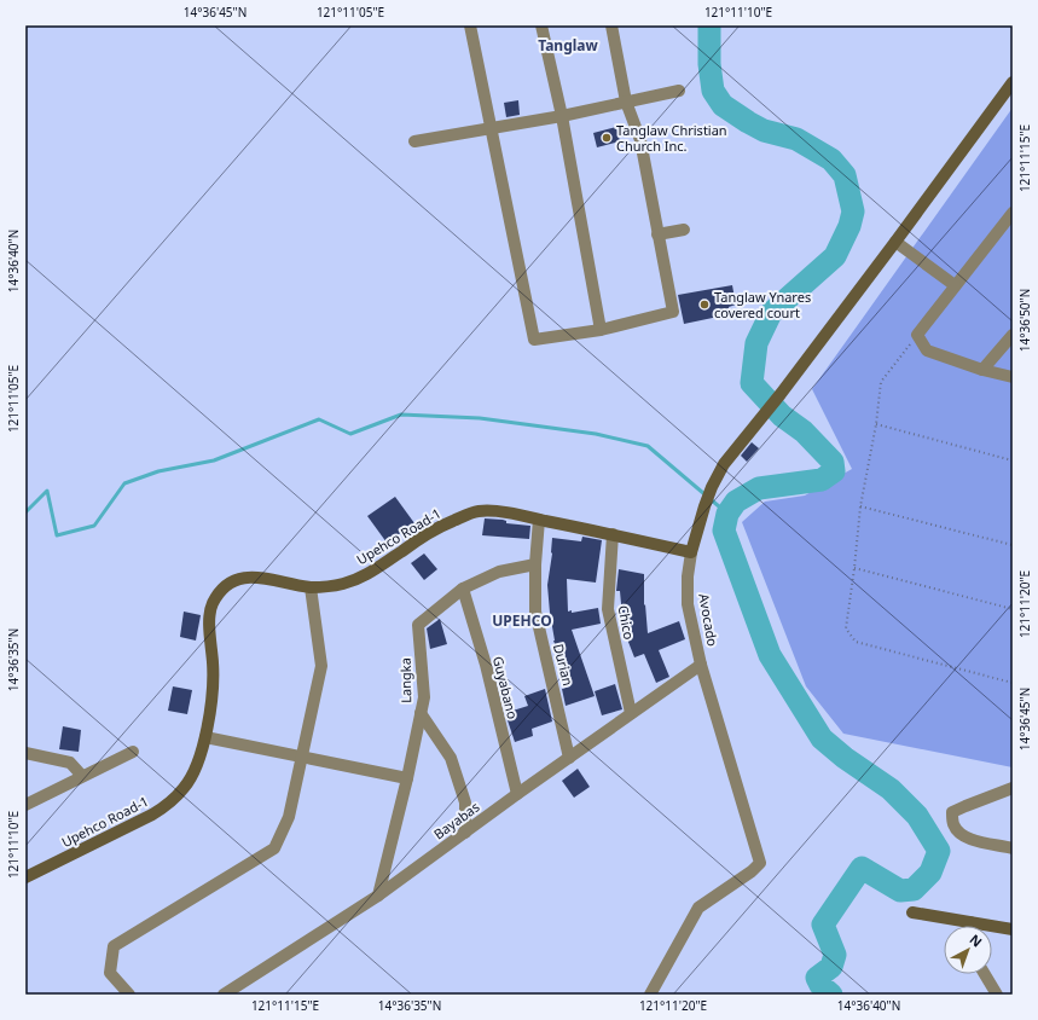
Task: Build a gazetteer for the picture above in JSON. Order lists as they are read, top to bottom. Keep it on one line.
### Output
{"streets":{"street":["Upehco Road-1","Avocado","Chico","Durian","Langka","Guyabano","Bayabas"]},"crossings":[["Upehco Road-1","Avocado"],["Upehco Road-1","Chico"],["Upehco Road-1","Durian"],["Avocado","Bayabas"],["Chico","Bayabas"],["Durian","Langka"],["Durian","Bayabas"],["Langka","Guyabano"],["Langka","Bayabas"],["Guyabano","Bayabas"]],"districts":["Tanglaw","UPEHCO"],"places":["Tanglaw Christian Church Inc.","Tanglaw Ynares covered court"],"north":"top right","coordinates":["14°36'45\"N","121°11'05\"E","121°11'10\"E","121°11'15\"E","14°36'40\"N","14°36'50\"N","121°11'20\"E","14°36'35\"N"]}
